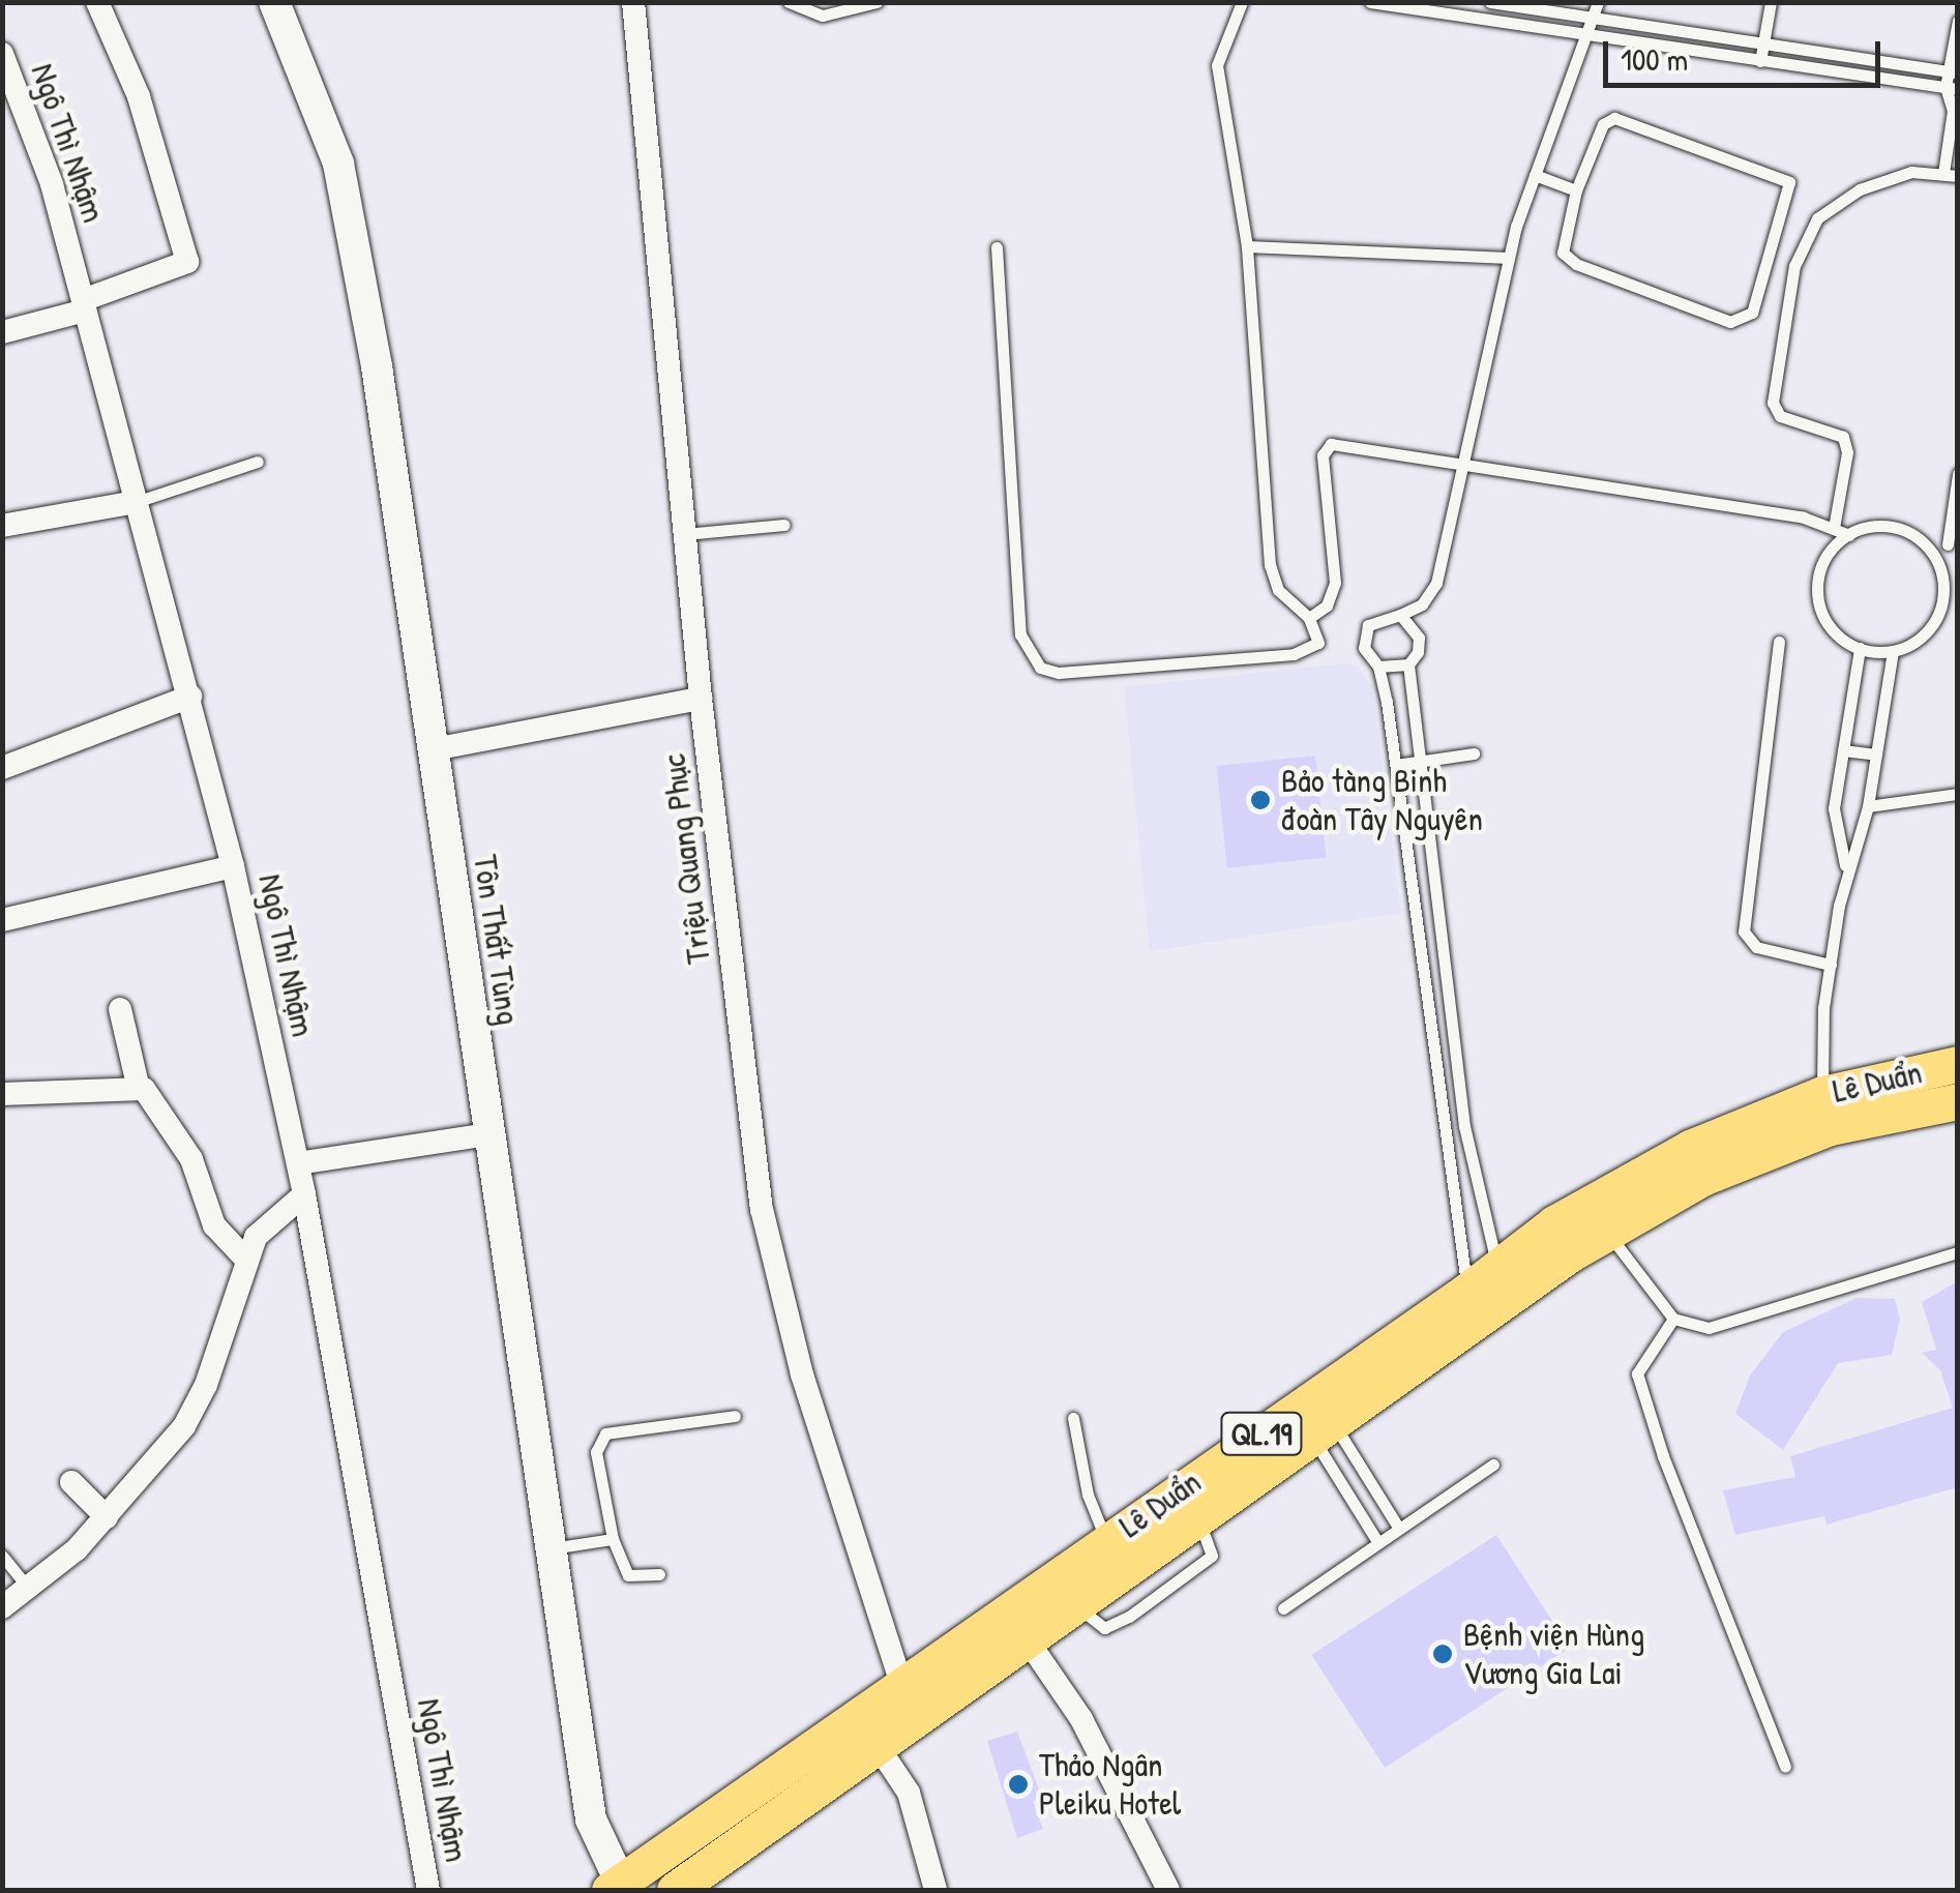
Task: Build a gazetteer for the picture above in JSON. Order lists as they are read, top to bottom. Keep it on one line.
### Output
{"streets":{"main road":["Lê Duẩn","QL.19"],"street":["Ngô Thì Nhậm","Triệu Quang Phục","Tôn Thất Tùng"]},"crossings":[["Triệu Quang Phục","Lê Duẩn"],["Tôn Thất Tùng","Lê Duẩn"]],"places":["Bảo tàng Binh đoàn Tây Nguyên","Bệnh viện Hùng Vương Gia Lai","Thảo Ngân Pleiku Hotel"],"scale_bar":"100 m"}
